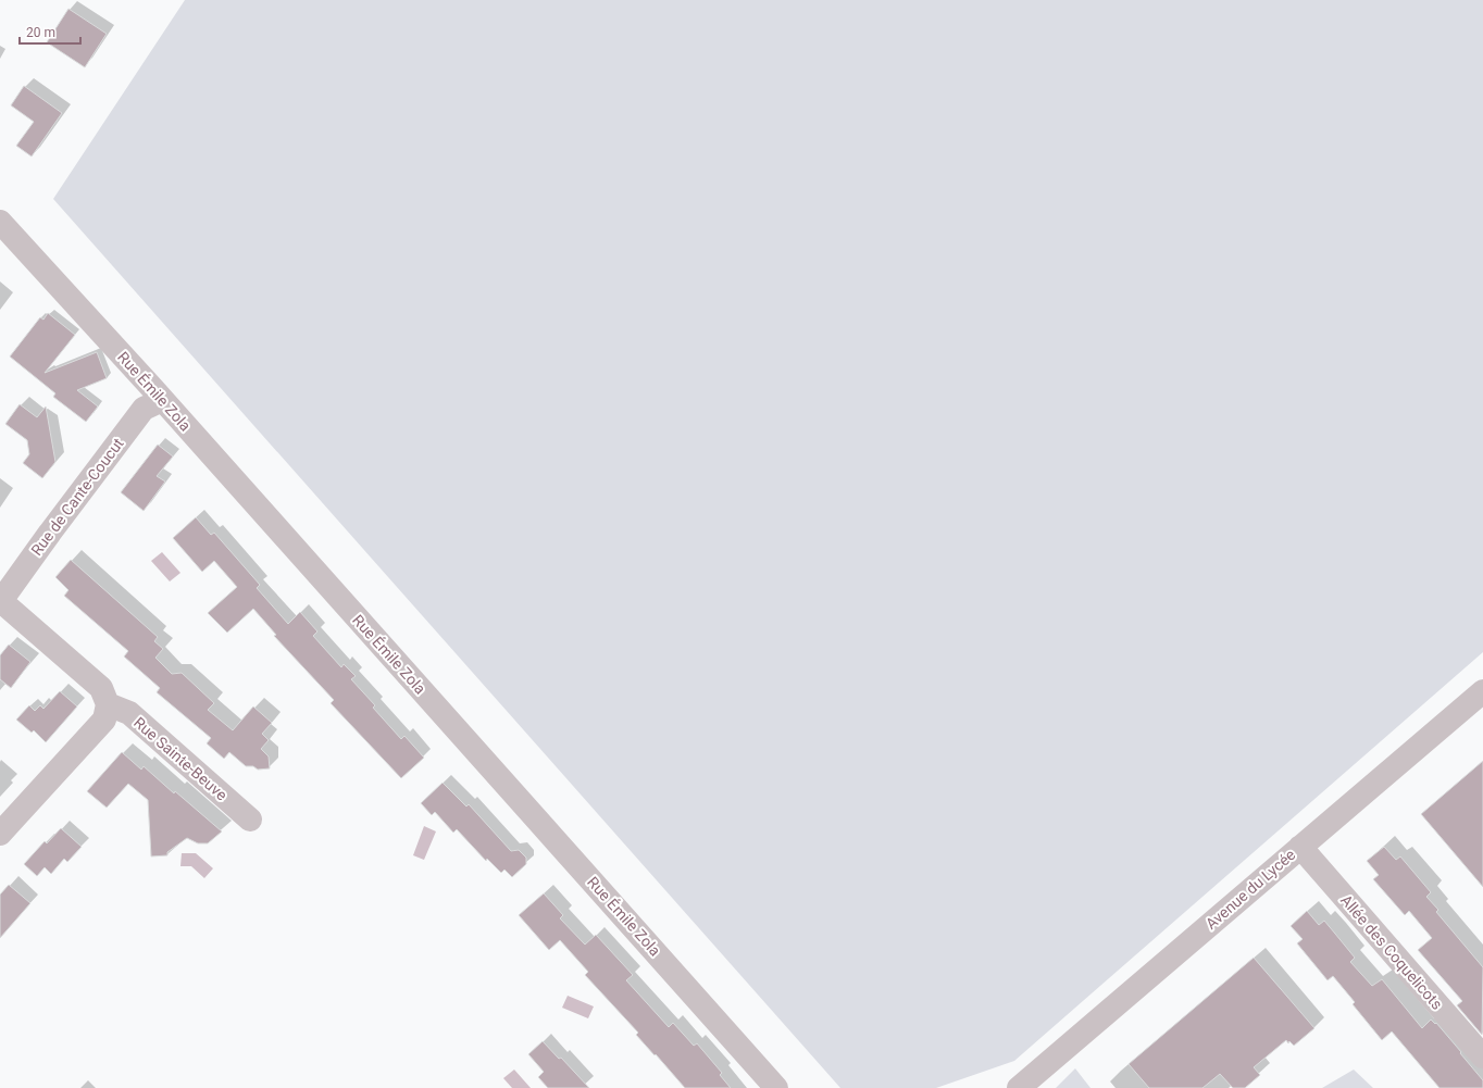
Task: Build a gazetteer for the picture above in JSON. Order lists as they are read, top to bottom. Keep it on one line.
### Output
{"streets":{"street":["Rue Émile Zola","Rue de Cante-Coucut","Rue Sainte-Beuve","Avenue du Lycée","Allée des Coquelicots"]},"crossings":[["Rue Émile Zola","Rue de Cante-Coucut"],["Avenue du Lycée","Allée des Coquelicots"]],"scale_bar":"20 m"}
